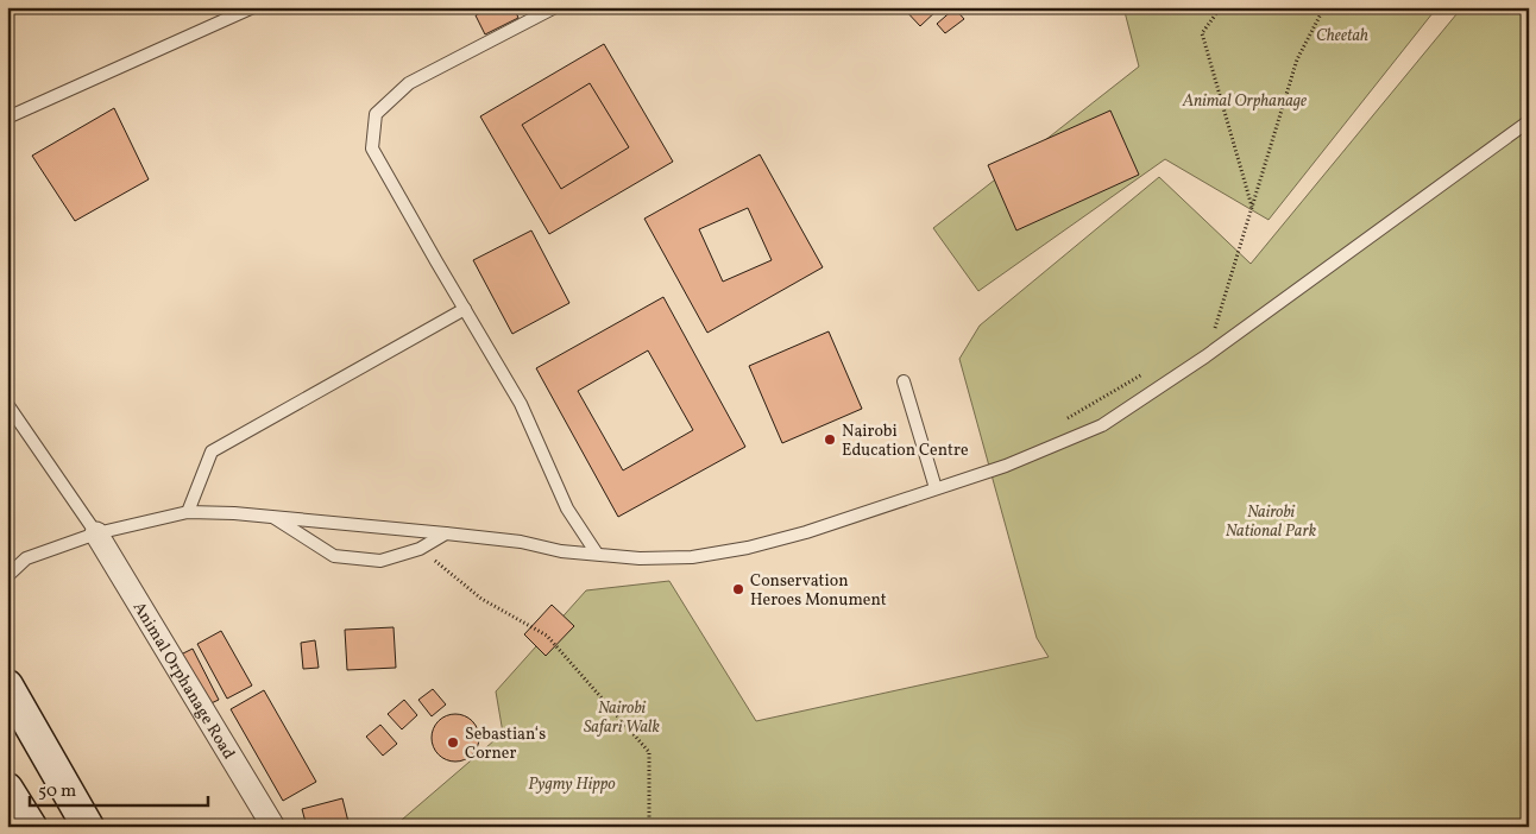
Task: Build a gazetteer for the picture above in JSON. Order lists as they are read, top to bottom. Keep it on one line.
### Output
{"streets":{"street":["Animal Orphanage Road"]},"parks":["Cheetah","Animal Orphanage","Nairobi National Park","Nairobi Safari Walk","Pygmy Hippo"],"places":["Nairobi Education Centre","Conservation Heroes Monument","Sebastian‘s Corner"],"scale_bar":"50 m"}
